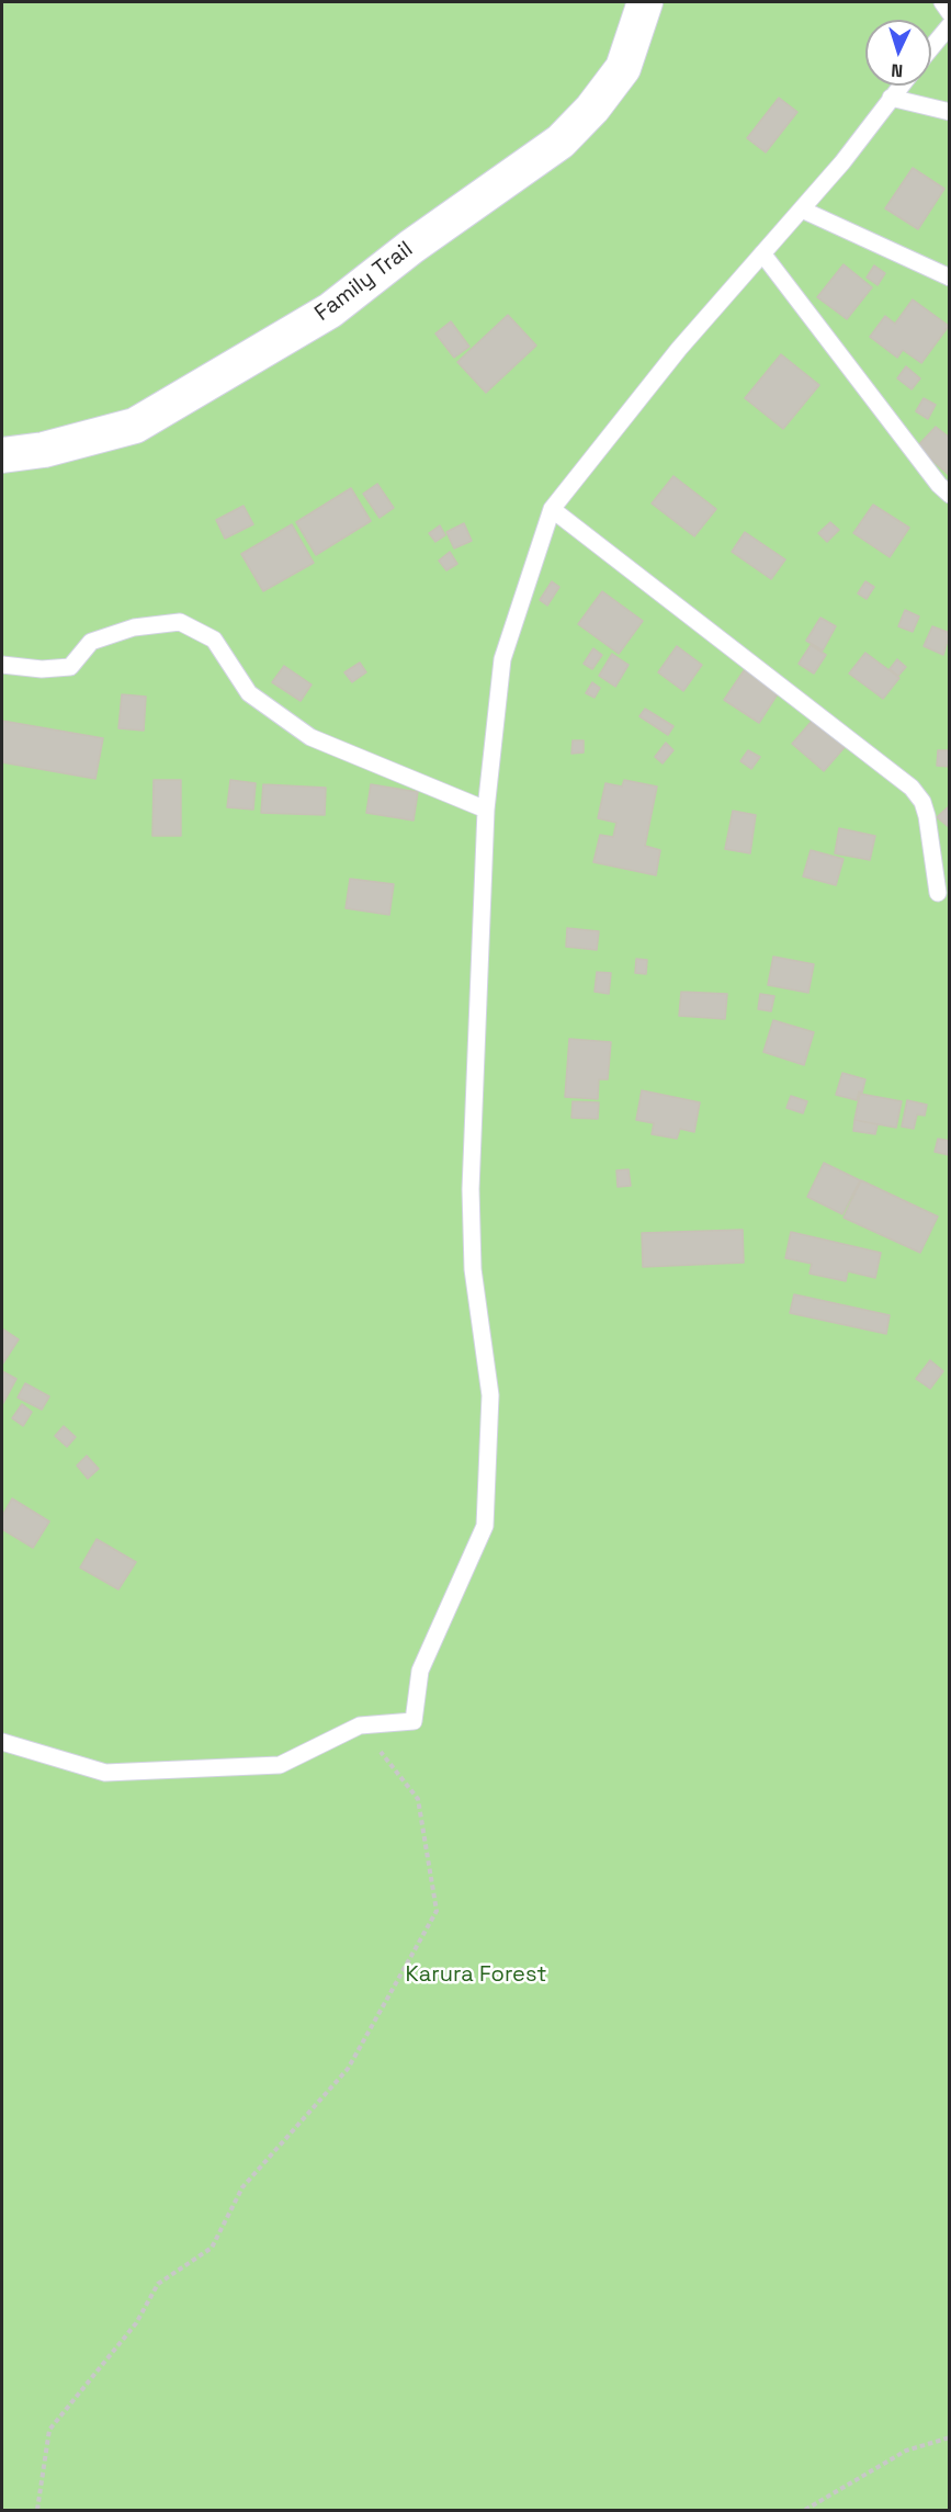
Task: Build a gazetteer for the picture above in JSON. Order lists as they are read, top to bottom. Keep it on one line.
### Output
{"streets":{"street":["Family Trail"]},"parks":["Karura Forest"],"north":"bottom"}
